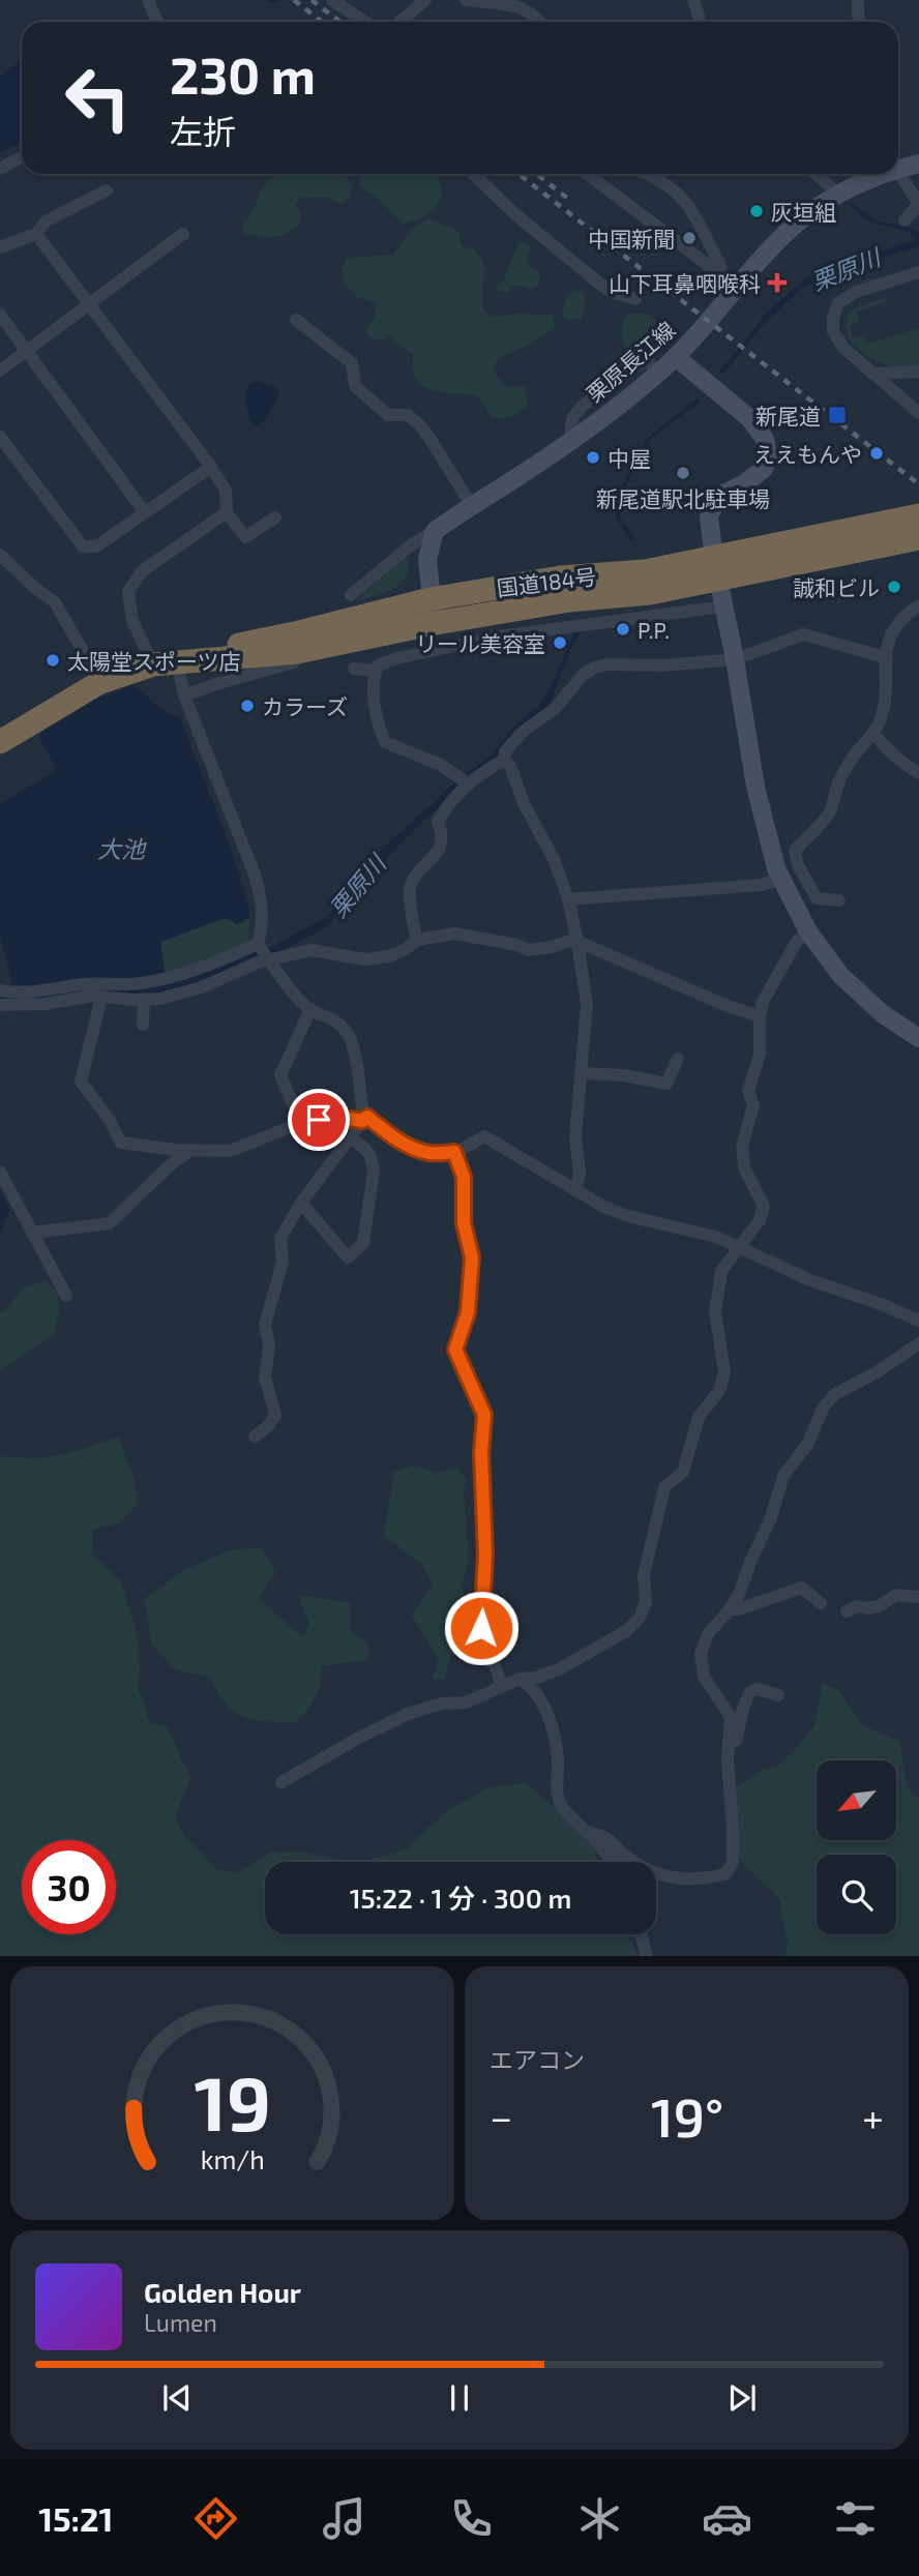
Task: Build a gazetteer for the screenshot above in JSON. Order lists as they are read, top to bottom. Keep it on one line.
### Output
{"streets":{"highway":["国道184号"],"street":["栗原長江線"]},"water":["栗原川","大池"],"places":{"other":["灰垣組","中国新聞","ええもんや","中屋","新尾道駅北駐車場","誠和ビル","P.P.","リール美容室","太陽堂スポーツ店","カラーズ"],"health":["山下耳鼻咽喉科"],"transit":["新尾道"]},"north":"bottom left","page":{"turn":["230 m","左折"],"limit":"30","trip":"15:22 · 1 分 · 300 m","tile":"エアコン","heat":["−","19°","+"],"song":["Golden Hour","Lumen"],"tabs":"15:21","gauge":["19","km/h"]}}
